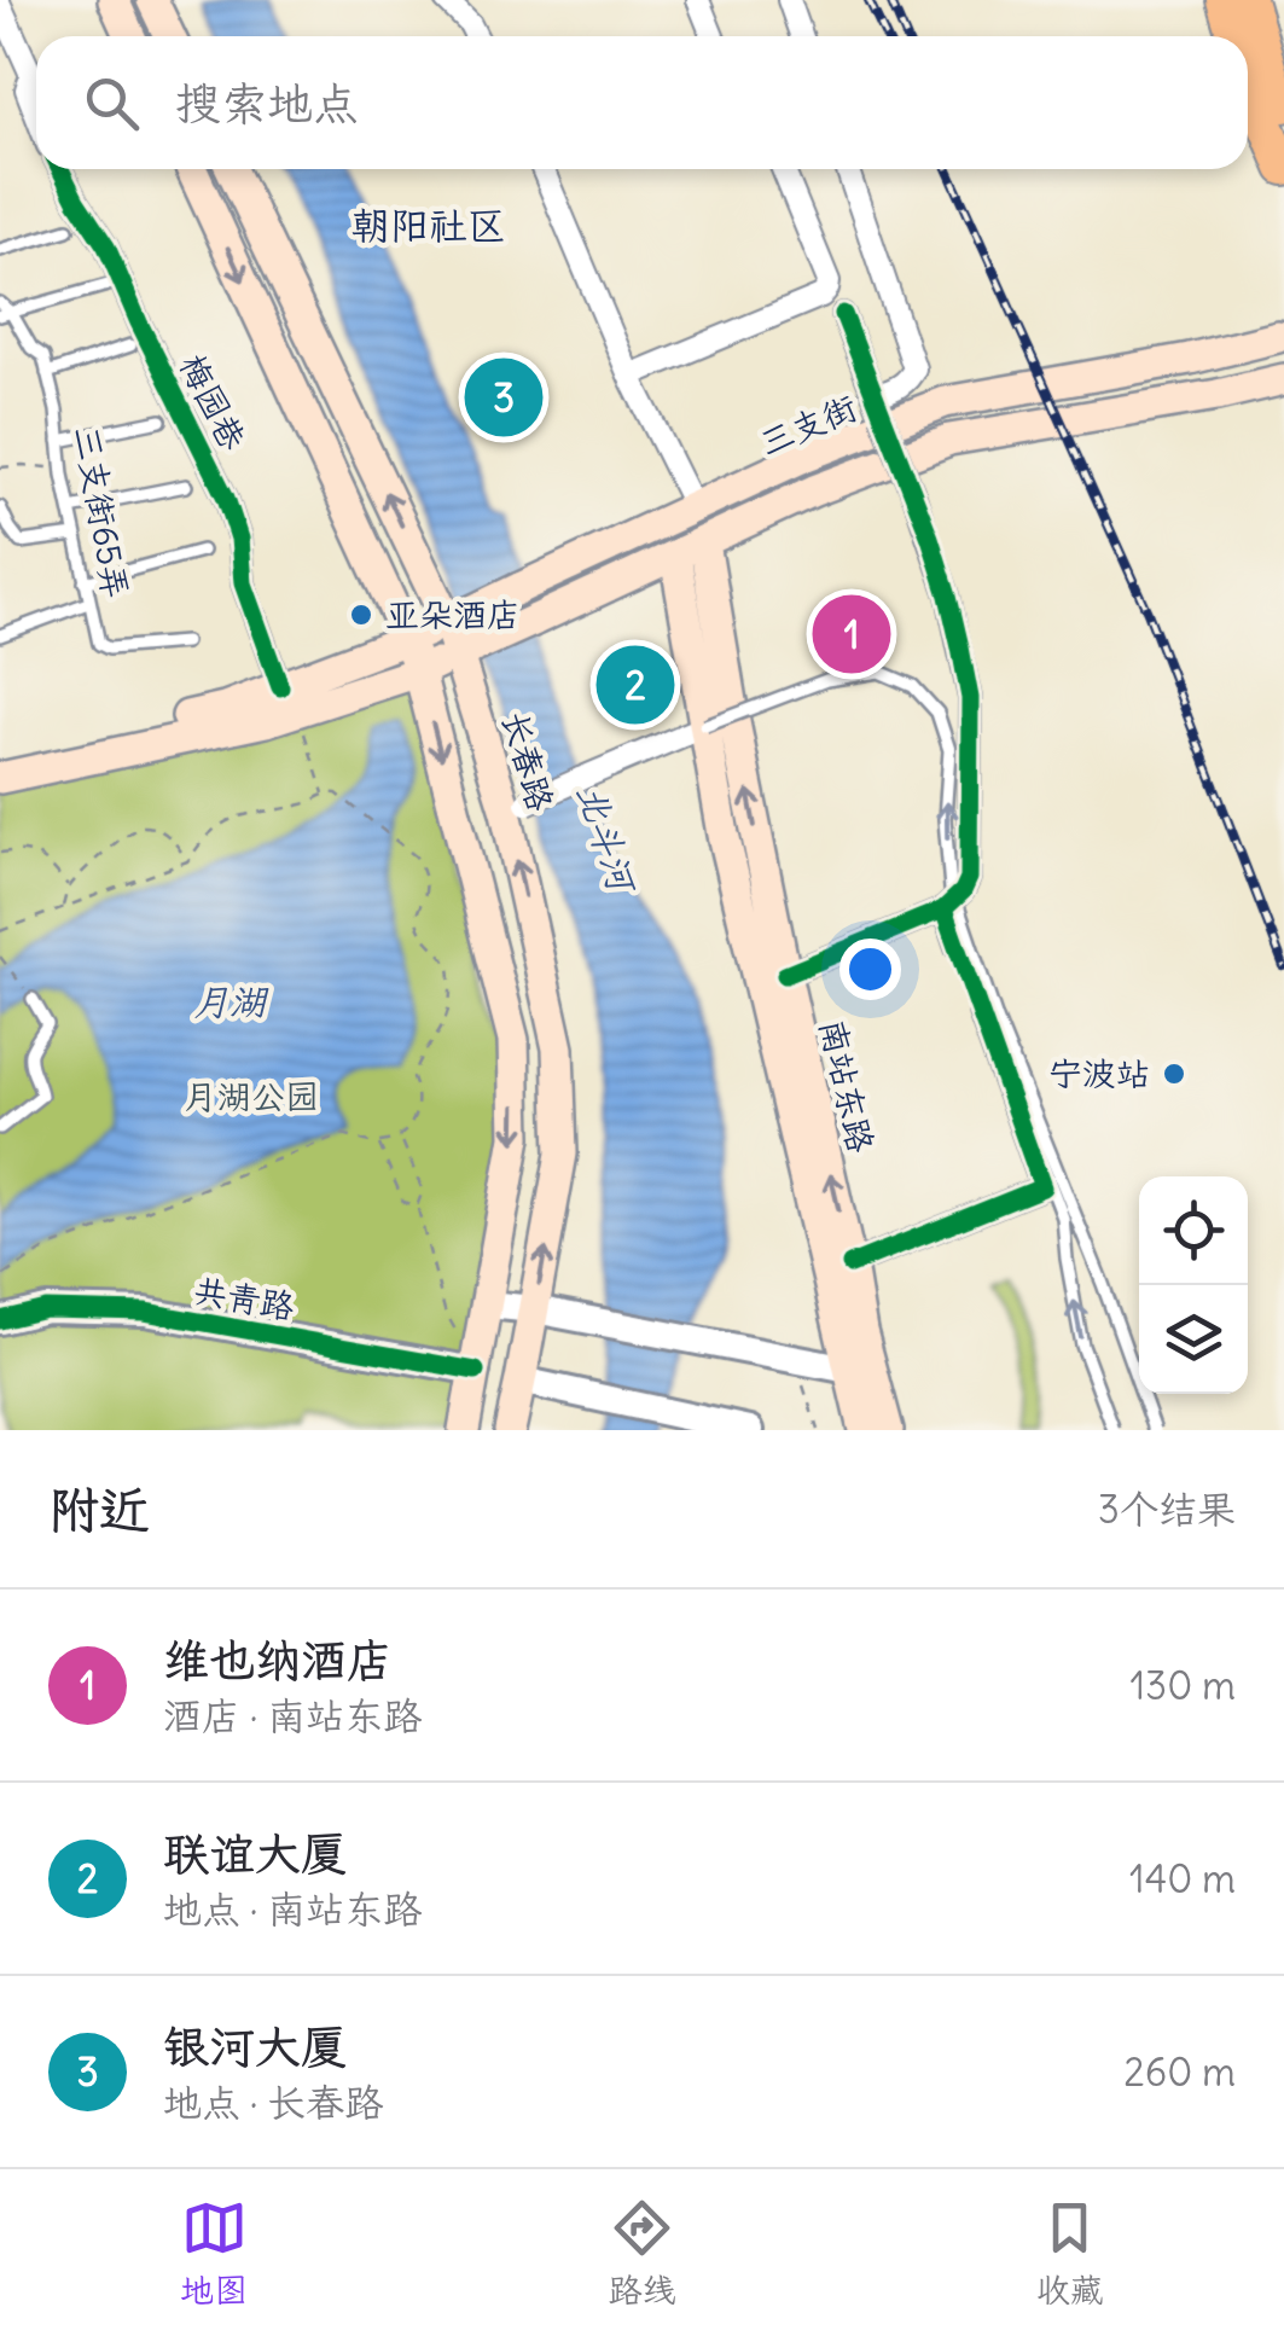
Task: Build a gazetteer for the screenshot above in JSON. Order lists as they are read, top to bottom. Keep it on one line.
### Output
{"streets":{"main road":["三支街","长春路","南站东路"],"street":["梅园巷","共青路"],"lane":["三支街65弄"]},"crossings":[["三支街","长春路"],["三支街","南站东路"]],"districts":["朝阳社区"],"water":["北斗河","月湖"],"parks":["月湖公园"],"places":["亚朵酒店","宁波站"],"page":{"search":"搜索地点","pins":["3","1","2"],"heading":["附近","3个结果"],"list":[{"mark":"1","name":"维也纳酒店","note":"酒店 · 南站东路","value":"130 m"},{"mark":"2","name":"联谊大厦","note":"地点 · 南站东路","value":"140 m"},{"mark":"3","name":"银河大厦","note":"地点 · 长春路","value":"260 m"}],"nav":["地图","路线","收藏"]}}
